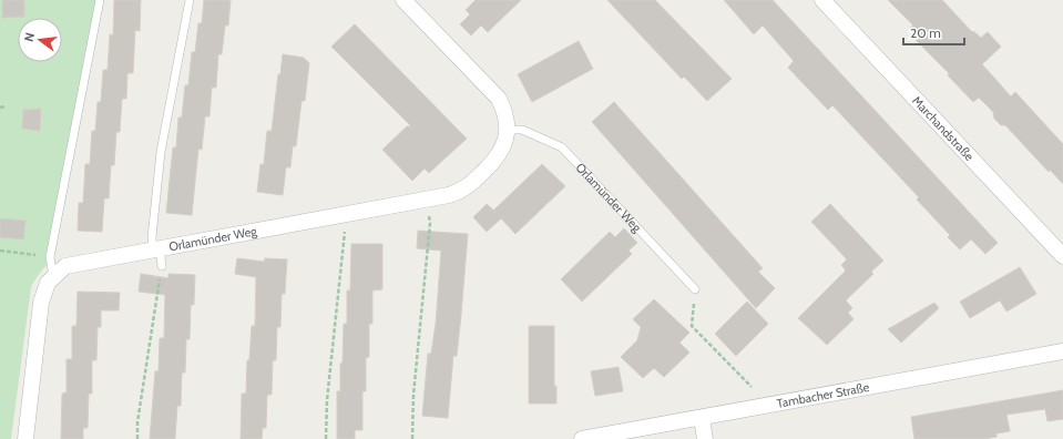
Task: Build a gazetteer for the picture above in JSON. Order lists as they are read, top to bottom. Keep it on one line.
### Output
{"streets":{"street":["Marchandstraße","Orlamünder Weg","Tambacher Straße"]},"scale_bar":"20 m","north":"left"}
